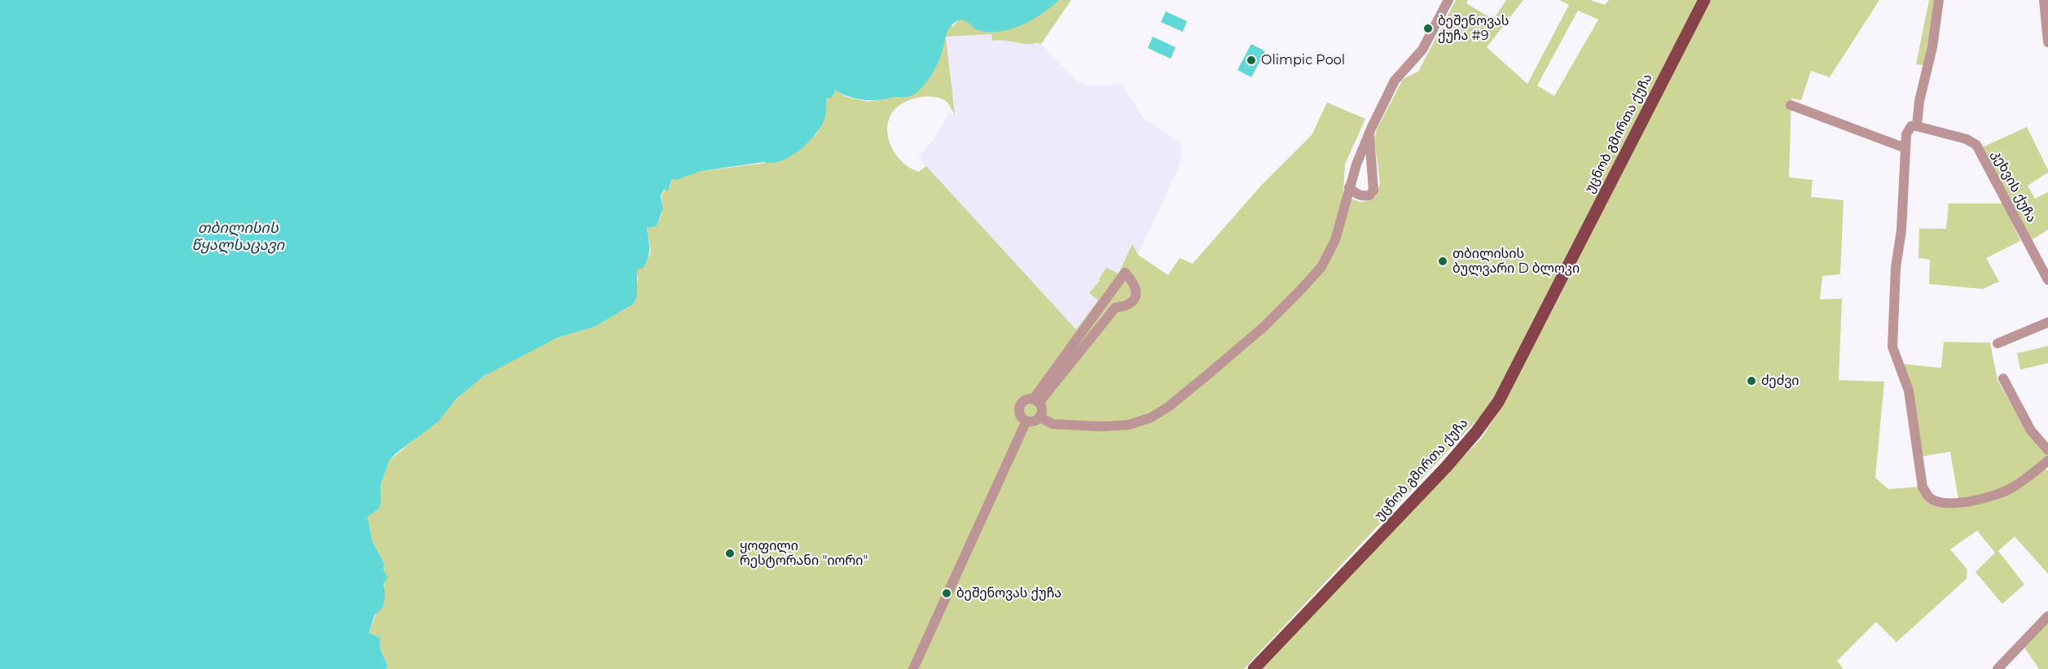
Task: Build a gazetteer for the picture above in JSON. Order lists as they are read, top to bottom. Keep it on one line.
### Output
{"streets":{"main road":["უცნობ გმირთა ქუჩა"],"street":["კეხვის ქუჩა"]},"water":["თბილისის წყალსაცავი"],"places":["ბეშენოვას ქუჩა #9","Olimpic Pool","თბილისის ბულვარი D ბლოკი","ძეძვი","ყოფილი რესტორანი \"იორი\"","ბეშენოვას ქუჩა"]}
